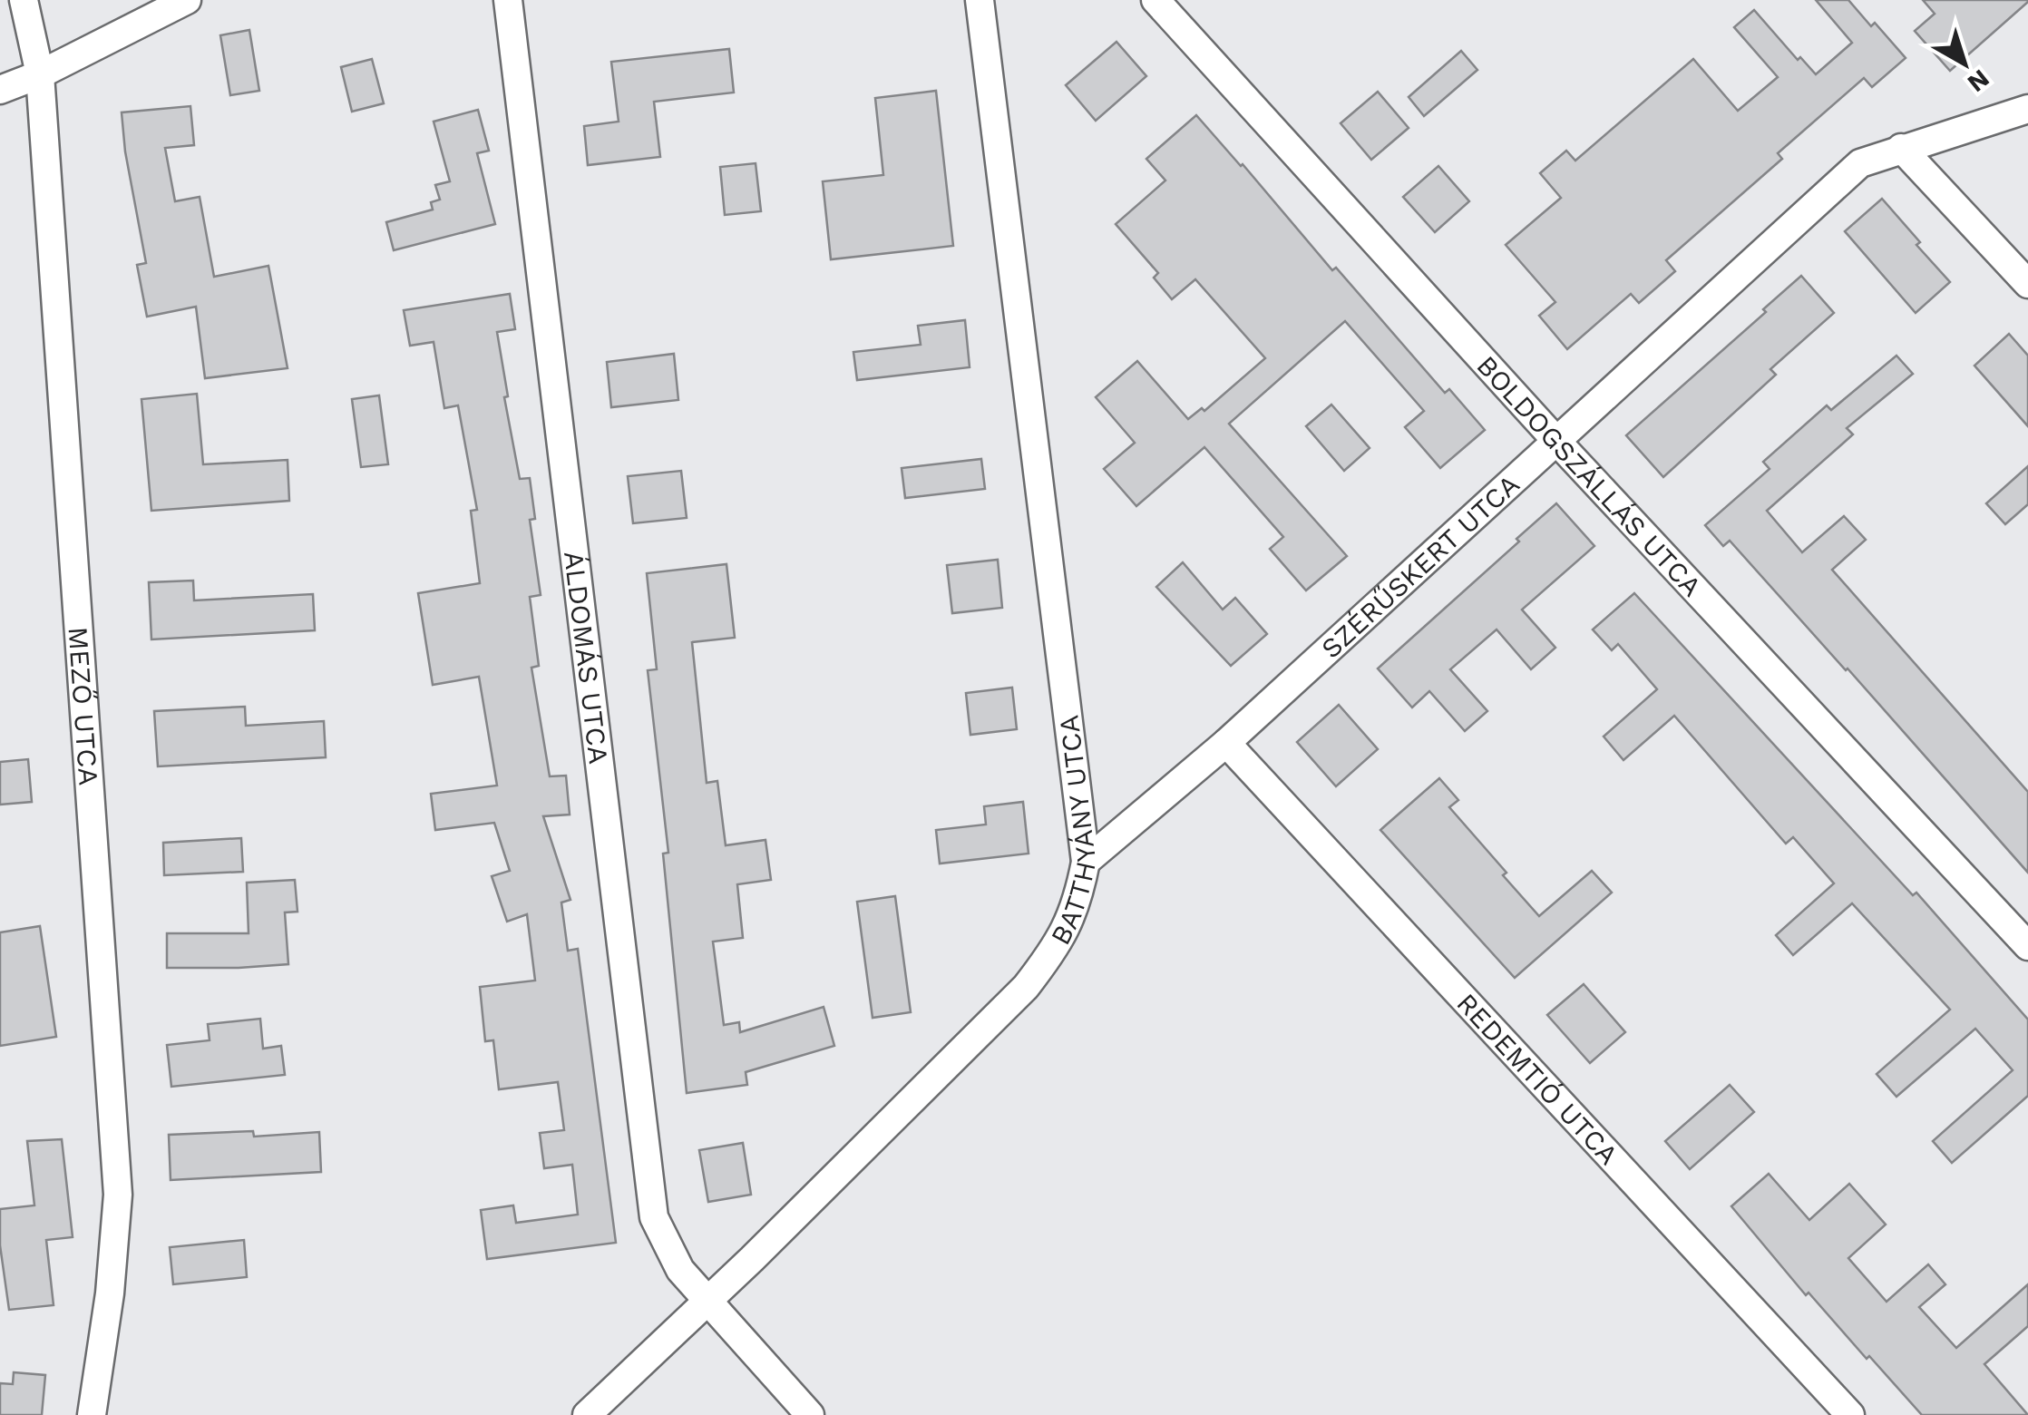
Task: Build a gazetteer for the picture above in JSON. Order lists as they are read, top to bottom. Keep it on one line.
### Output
{"streets":{"street":["BOLDOGSZÁLLÁS UTCA","SZÉRŰSKERT UTCA","ÁLDOMÁS UTCA","MEZŐ UTCA","BATTHYÁNY UTCA","REDEMTIÓ UTCA"]},"crossings":[["BOLDOGSZÁLLÁS UTCA","SZÉRŰSKERT UTCA"],["SZÉRŰSKERT UTCA","BATTHYÁNY UTCA"],["SZÉRŰSKERT UTCA","REDEMTIÓ UTCA"],["ÁLDOMÁS UTCA","BATTHYÁNY UTCA"]],"north":"bottom right"}
